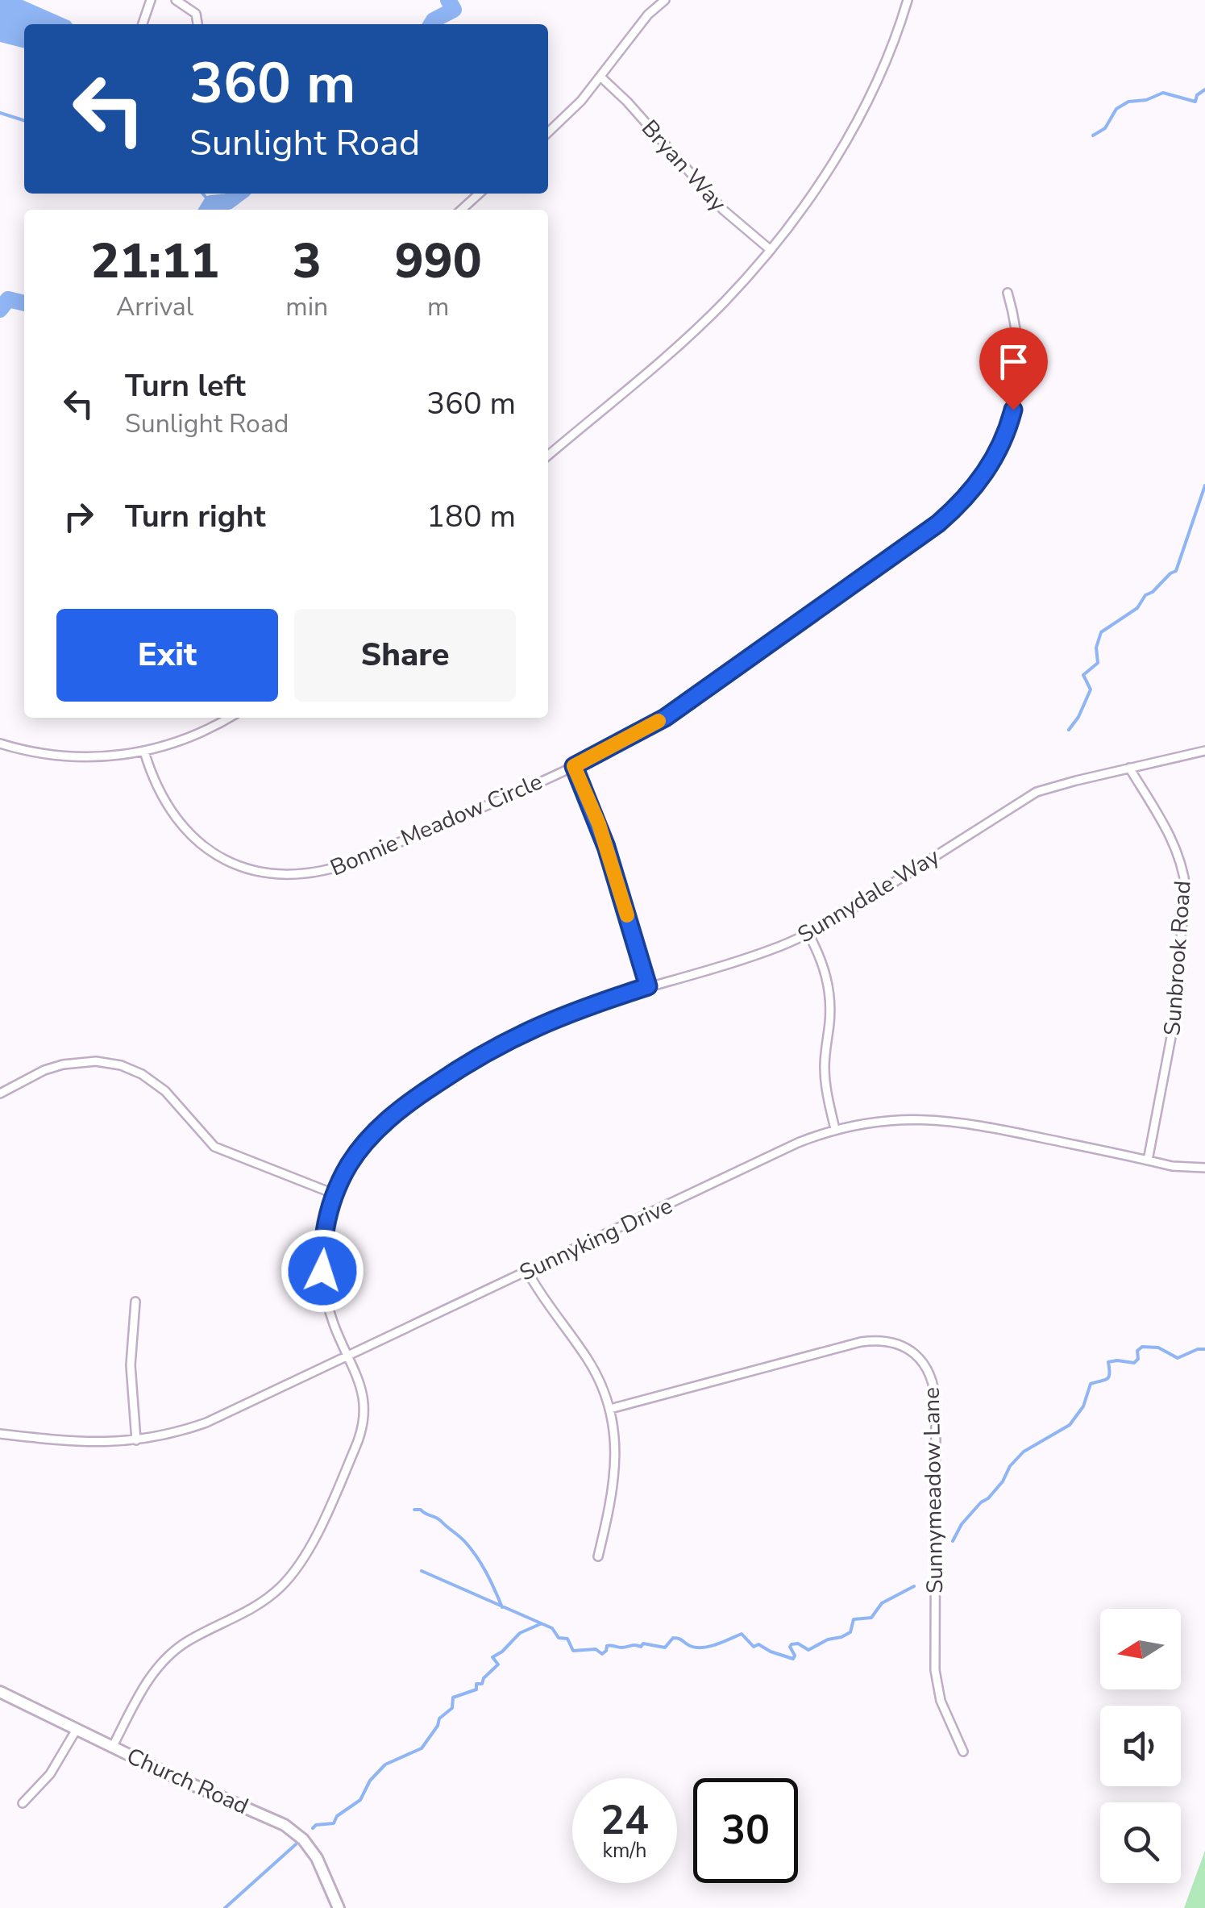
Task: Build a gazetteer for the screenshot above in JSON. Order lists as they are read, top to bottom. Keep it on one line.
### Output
{"streets":{"street":["Bryan Way","Bonnie Meadow Circle","Sunnydale Way","Sunbrook Road","Sunnyking Drive","Sunnymeadow Lane","Church Road"]},"crossings":[["Sunnydale Way","Sunbrook Road"],["Sunnydale Way","Sunnyking Drive"],["Sunnydale Way","Church Road"],["Sunbrook Road","Sunnyking Drive"]],"north":"left","page":{"turn":["360 m","Sunlight Road"],"eta":["21:11","Arrival","3","min","990","m"],"list":[{"name":"Turn left","note":"Sunlight Road","value":"360 m"},{"name":"Turn right","value":"180 m"}],"buttons":["Exit","Share"],"speed":"24 km/h","limit":"30"}}
